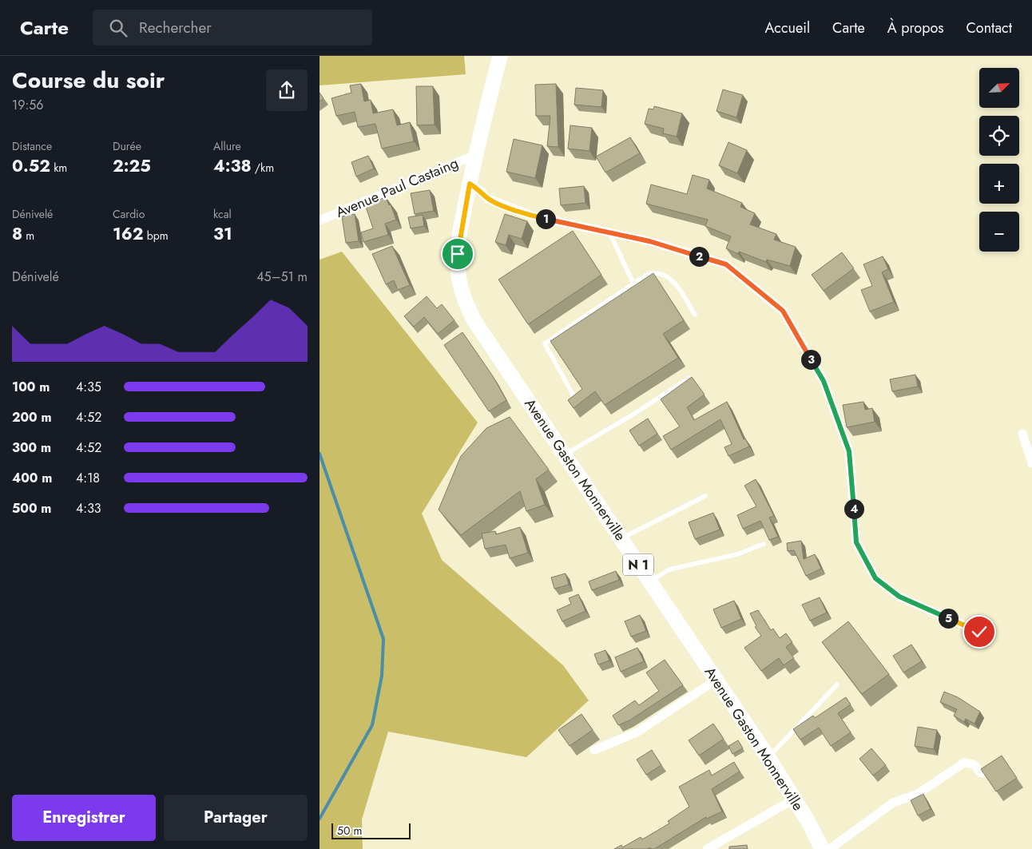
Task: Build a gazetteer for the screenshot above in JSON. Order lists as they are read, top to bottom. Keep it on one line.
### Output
{"streets":{"main road":["Avenue Gaston Monnerville","N 1"],"street":["Avenue Paul Castaing"]},"crossings":[["Avenue Paul Castaing","Avenue Gaston Monnerville"]],"scale_bar":"50 m","north":"top right","page":{"header":"Carte","search":"Rechercher","nav":["Accueil","Carte","À propos","Contact"],"heading":["Course du soir","19:56"],"map_buttons":["+","−"],"stats":[["Distance","0.52 km"],["Durée","2:25"],["Allure","4:38 /km"],["Dénivelé","8 m"],["Cardio","162 bpm"],["kcal","31"]],"pins":["1","2","3","4","5"],"chart":["Dénivelé","45–51 m"],"list":[{"name":"100 m","note":"4:35"},{"name":"200 m","note":"4:52"},{"name":"300 m","note":"4:52"},{"name":"400 m","note":"4:18"},{"name":"500 m","note":"4:33"}],"buttons":["Enregistrer","Partager"],"scale":"50 m"}}
